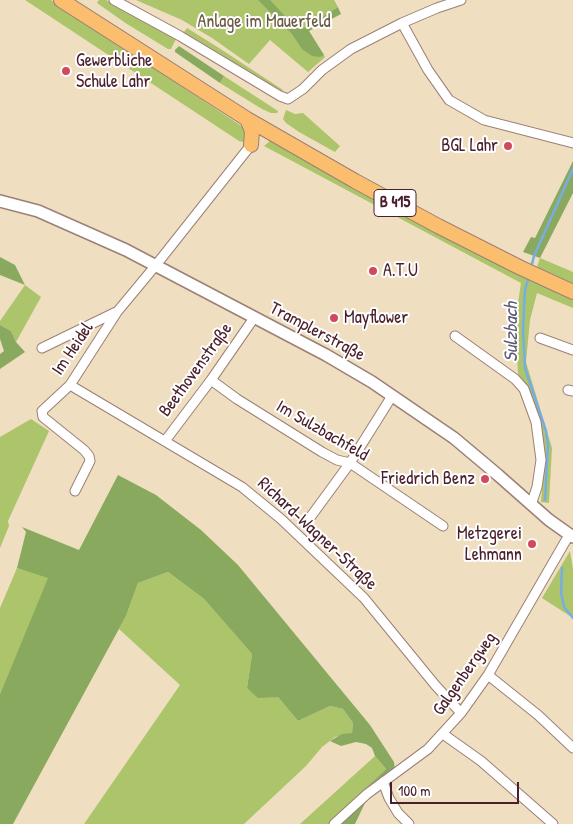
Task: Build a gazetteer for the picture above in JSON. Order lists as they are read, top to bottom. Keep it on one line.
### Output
{"streets":{"main road":["B 415"],"street":["Tramplerstraße","Im Heidel","Beethovenstraße","Im Sulzbachfeld","Richard-Wagner-Straße","Galgenbergweg"]},"crossings":[["Tramplerstraße","Im Heidel"],["Tramplerstraße","Beethovenstraße"],["Tramplerstraße","Galgenbergweg"],["Im Heidel","Richard-Wagner-Straße"],["Beethovenstraße","Im Sulzbachfeld"],["Beethovenstraße","Richard-Wagner-Straße"],["Richard-Wagner-Straße","Galgenbergweg"]],"water":["Sulzbach"],"parks":["Anlage im Mauerfeld"],"places":["Gewerbliche Schule Lahr","BGL Lahr","A.T.U","Mayflower","Friedrich Benz","Metzgerei Lehmann"],"scale_bar":"100 m"}
